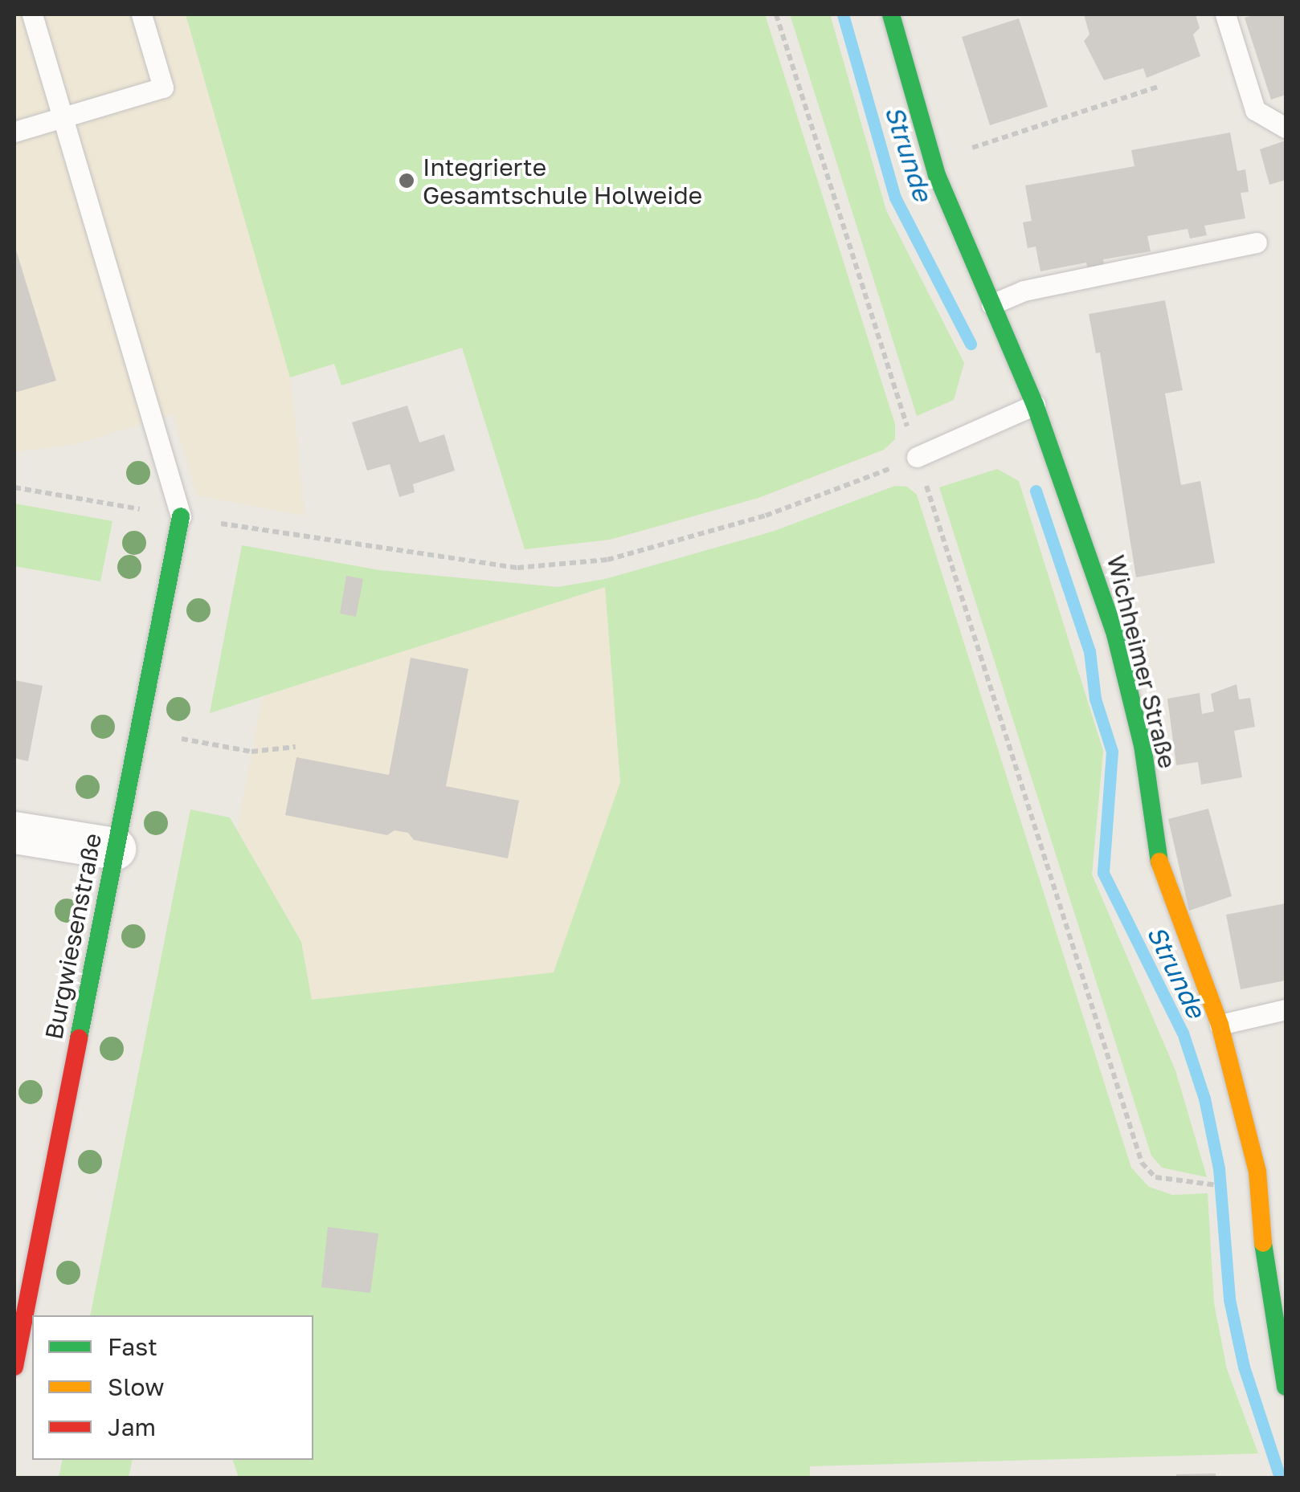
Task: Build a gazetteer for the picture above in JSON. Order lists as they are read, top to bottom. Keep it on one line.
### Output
{"streets":{"street":["Wichheimer Straße","Burgwiesenstraße"]},"water":["Strunde"],"places":["Integrierte Gesamtschule Holweide"],"legend":["Fast","Slow","Jam"]}
